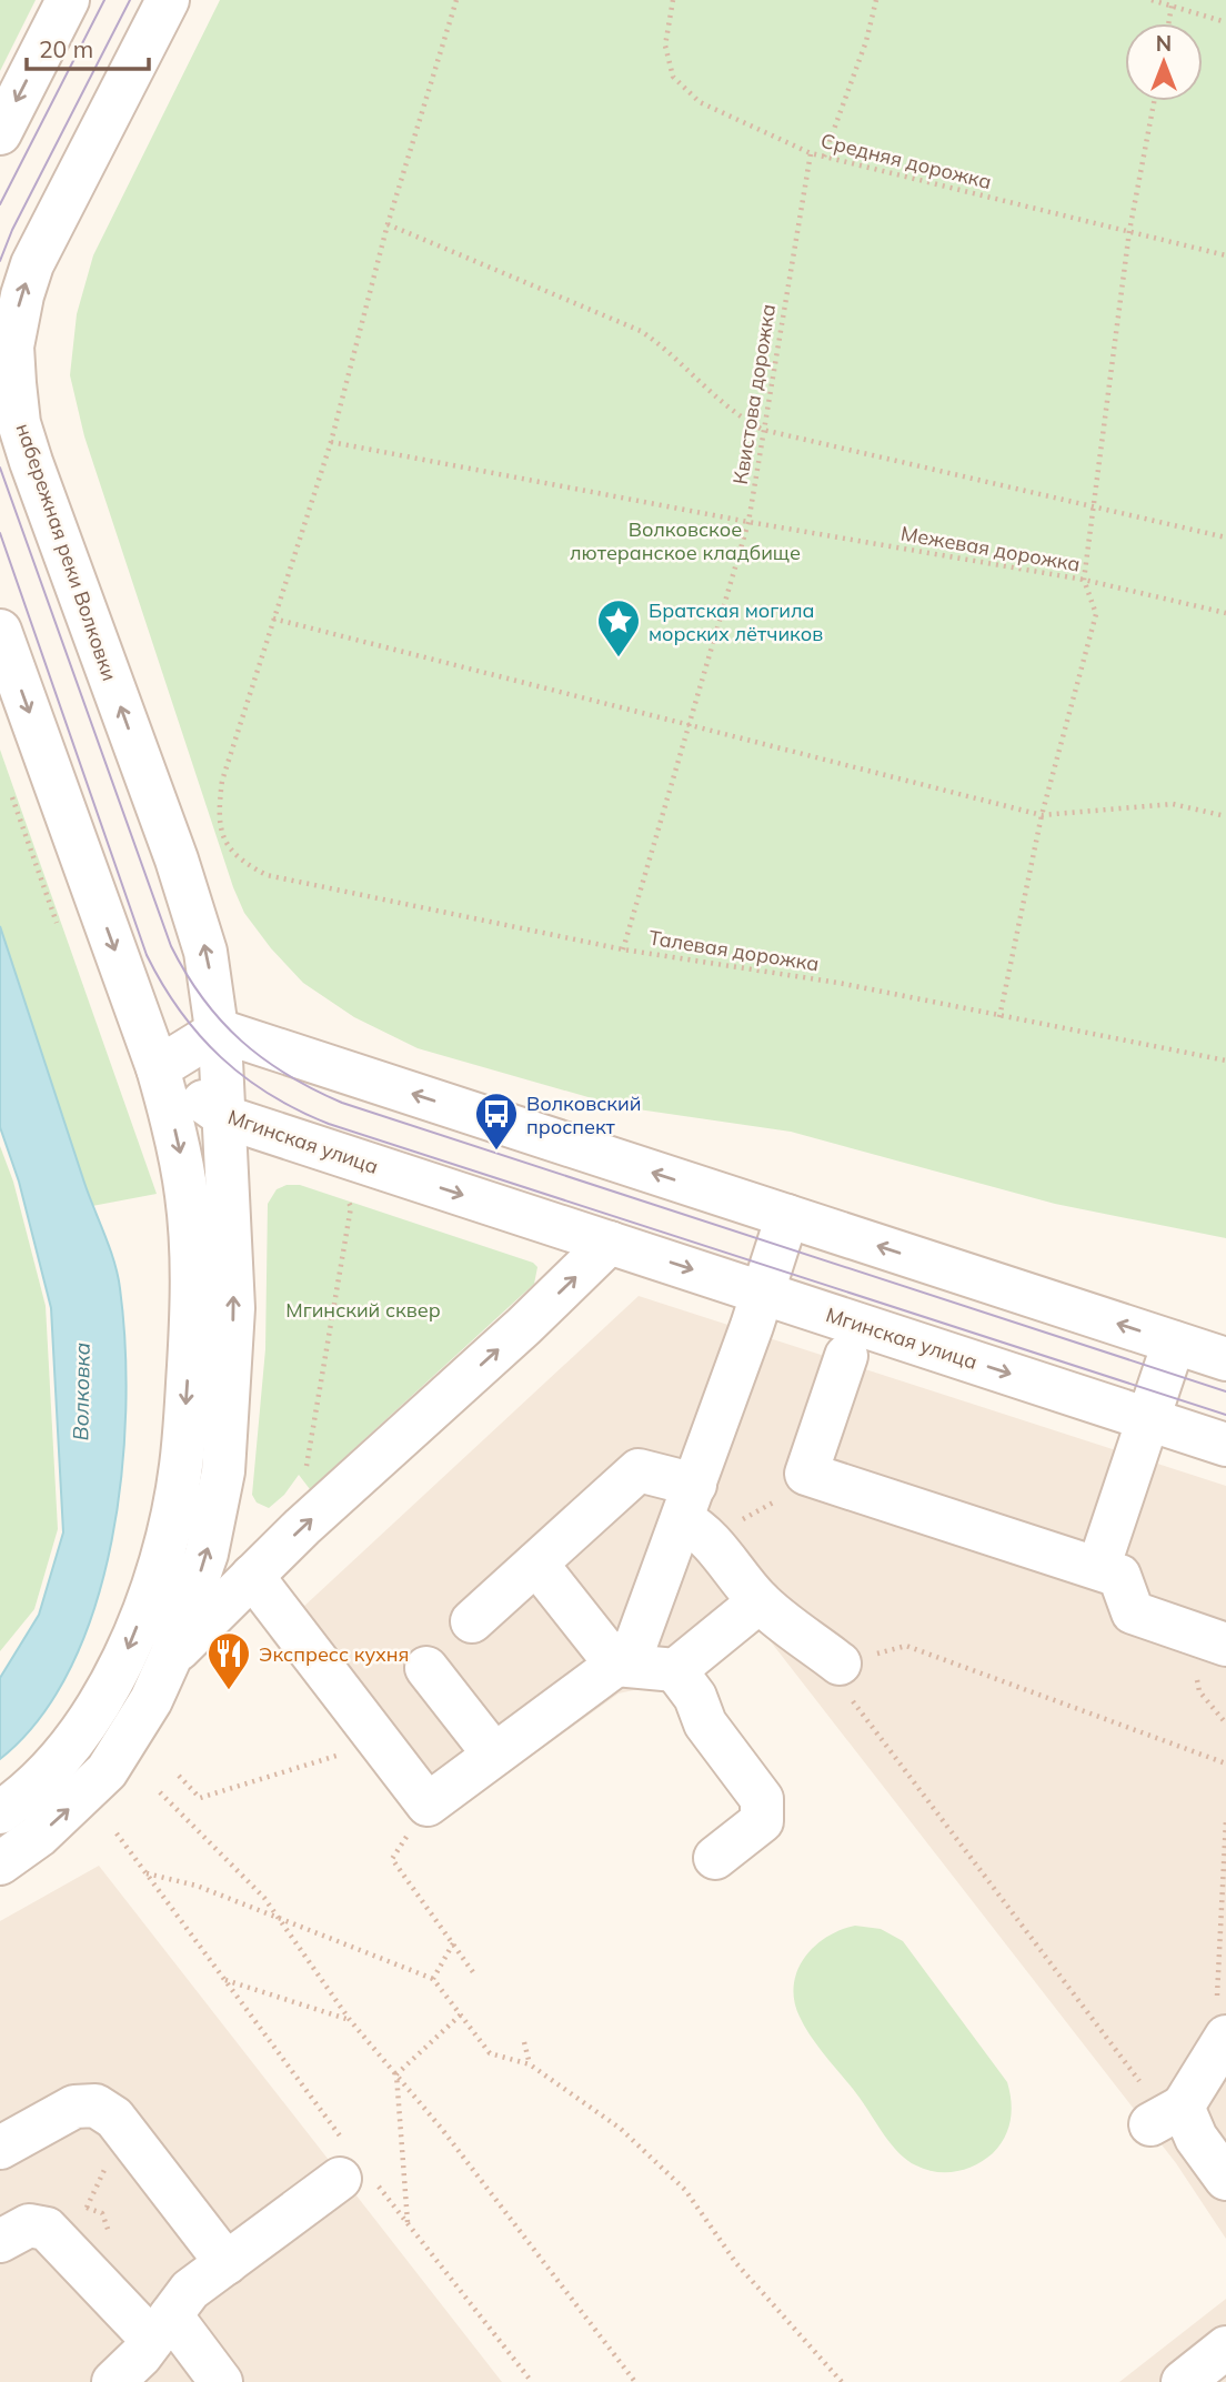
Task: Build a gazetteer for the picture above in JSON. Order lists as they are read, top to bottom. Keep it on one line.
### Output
{"streets":{"street":["набережная реки Волковки","Мгинская улица"],"path":["Средняя дорожка","Квистова дорожка","Межевая дорожка","Талевая дорожка"]},"crossings":[["Средняя дорожка","Квистова дорожка"],["Квистова дорожка","Межевая дорожка"],["Квистова дорожка","Талевая дорожка"]],"water":["Волковка"],"parks":["Волковское лютеранское кладбище","Мгинский сквер"],"places":{"place":["Братская могила морских лётчиков"],"bus stop":["Волковский проспект"],"restaurant":["Экспресс кухня"]},"scale_bar":"20 m","north":"top"}
